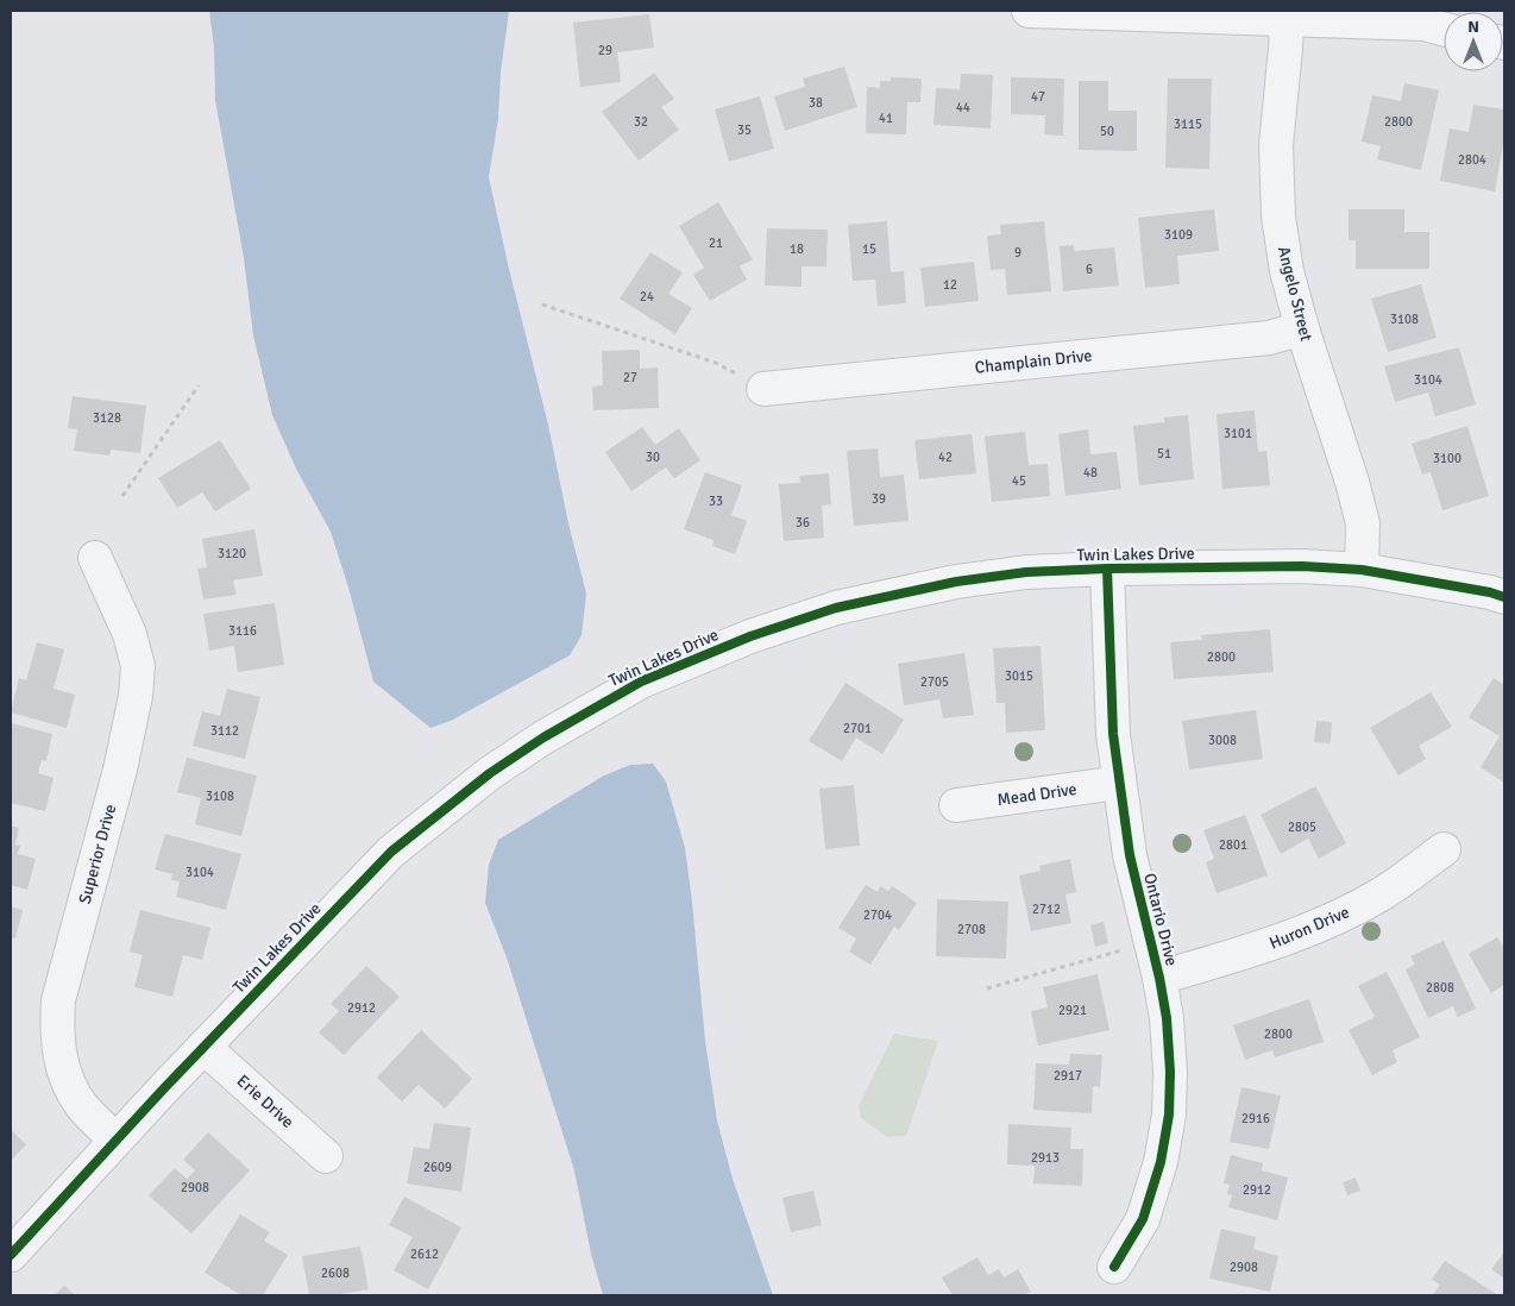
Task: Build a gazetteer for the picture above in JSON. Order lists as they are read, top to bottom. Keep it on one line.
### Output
{"streets":{"street":["Angelo Street","Champlain Drive","Twin Lakes Drive","Mead Drive","Superior Drive","Ontario Drive","Huron Drive","Erie Drive"]},"crossings":[["Angelo Street","Champlain Drive"],["Angelo Street","Twin Lakes Drive"],["Twin Lakes Drive","Superior Drive"],["Twin Lakes Drive","Ontario Drive"],["Twin Lakes Drive","Erie Drive"],["Mead Drive","Ontario Drive"],["Ontario Drive","Huron Drive"]],"house_numbers":["29","47","38","44","41","32","2800","3115","35","50","2804","3109","21","18","15","9","6","12","24","3108","27","3104","3128","3101","51","30","42","3100","48","45","39","33","36","3120","3116","2800","3015","2705","2701","3112","3008","3108","2805","2801","3104","2712","2704","2708","2808","2912","2921","2800","2917","2916","2913","2609","2908","2912","2612","2908","2608"],"north":"top"}
